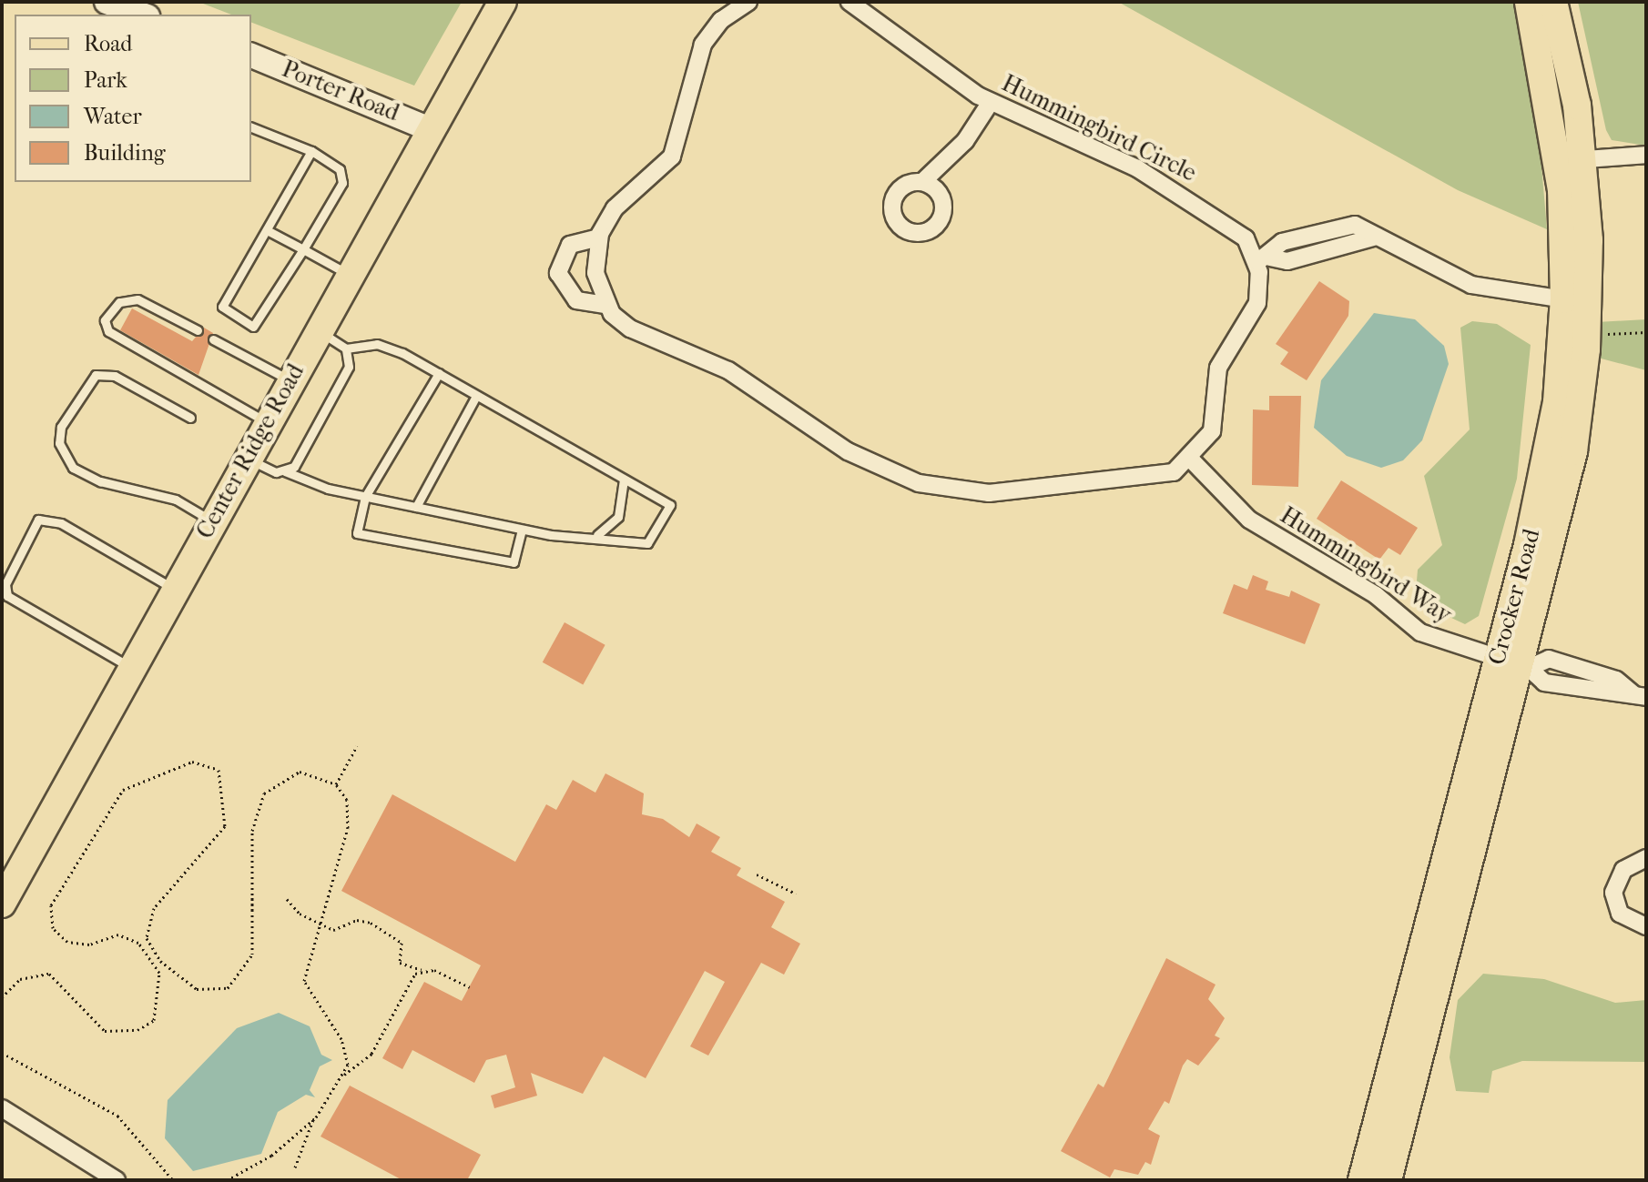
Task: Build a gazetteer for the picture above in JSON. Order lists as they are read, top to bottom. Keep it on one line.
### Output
{"streets":{"main road":["Porter Road","Center Ridge Road","Crocker Road"],"street":["Hummingbird Circle","Hummingbird Way"]},"crossings":[["Porter Road","Center Ridge Road"],["Hummingbird Way","Crocker Road"]],"legend":["Road","Park","Water","Building"]}
